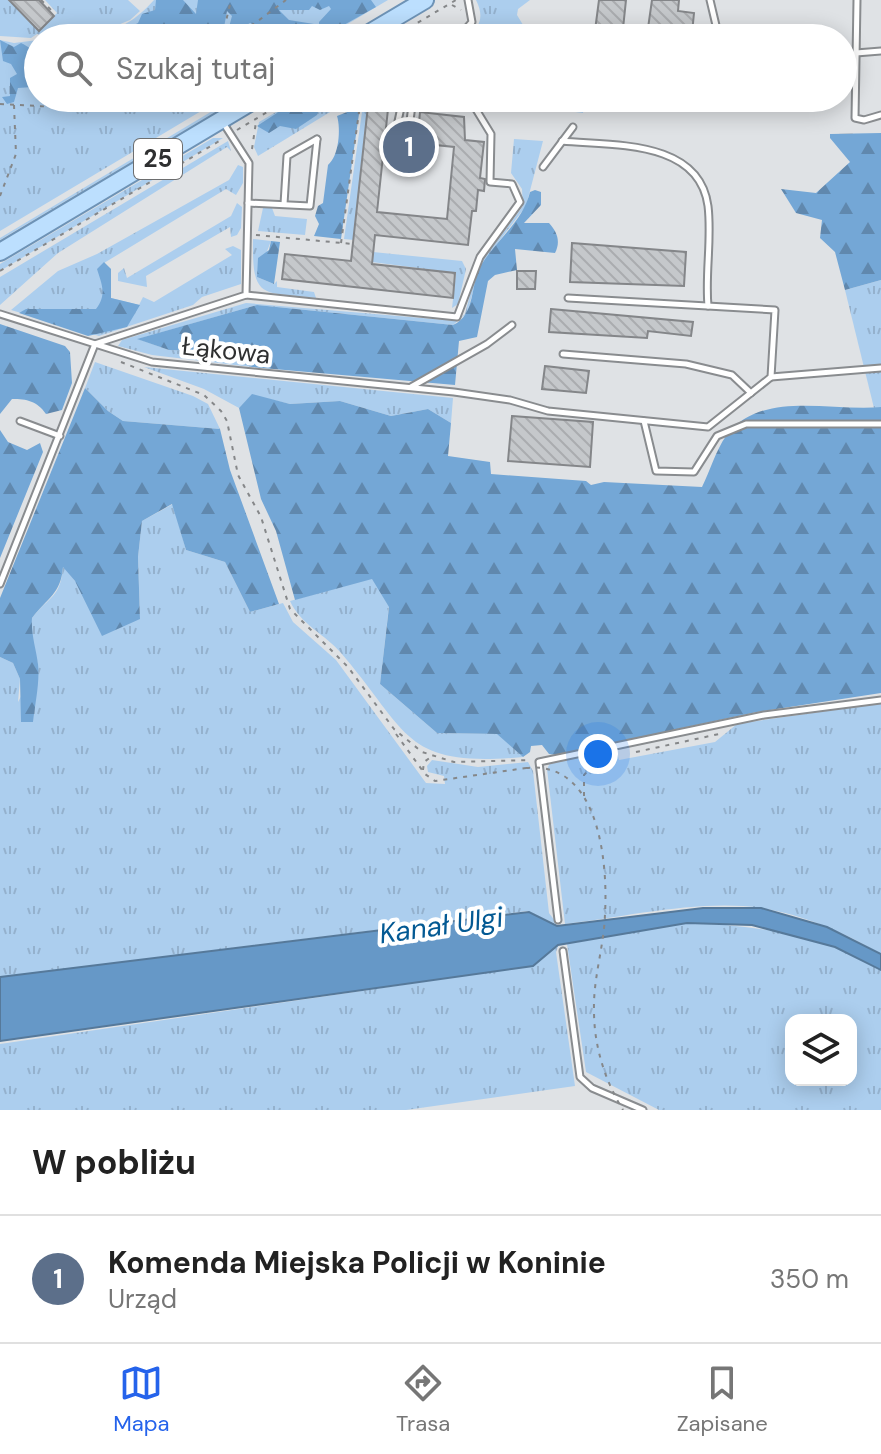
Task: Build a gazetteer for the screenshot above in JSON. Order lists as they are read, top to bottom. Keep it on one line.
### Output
{"streets":{"main road":["25"],"lane":["Łąkowa"]},"water":["Kanał Ulgi"],"page":{"search":"Szukaj tutaj","pins":"1","heading":"W pobliżu","list":[{"mark":"1","name":"Komenda Miejska Policji w Koninie","note":"Urząd","value":"350 m"}],"nav":["Mapa","Trasa","Zapisane"]}}
